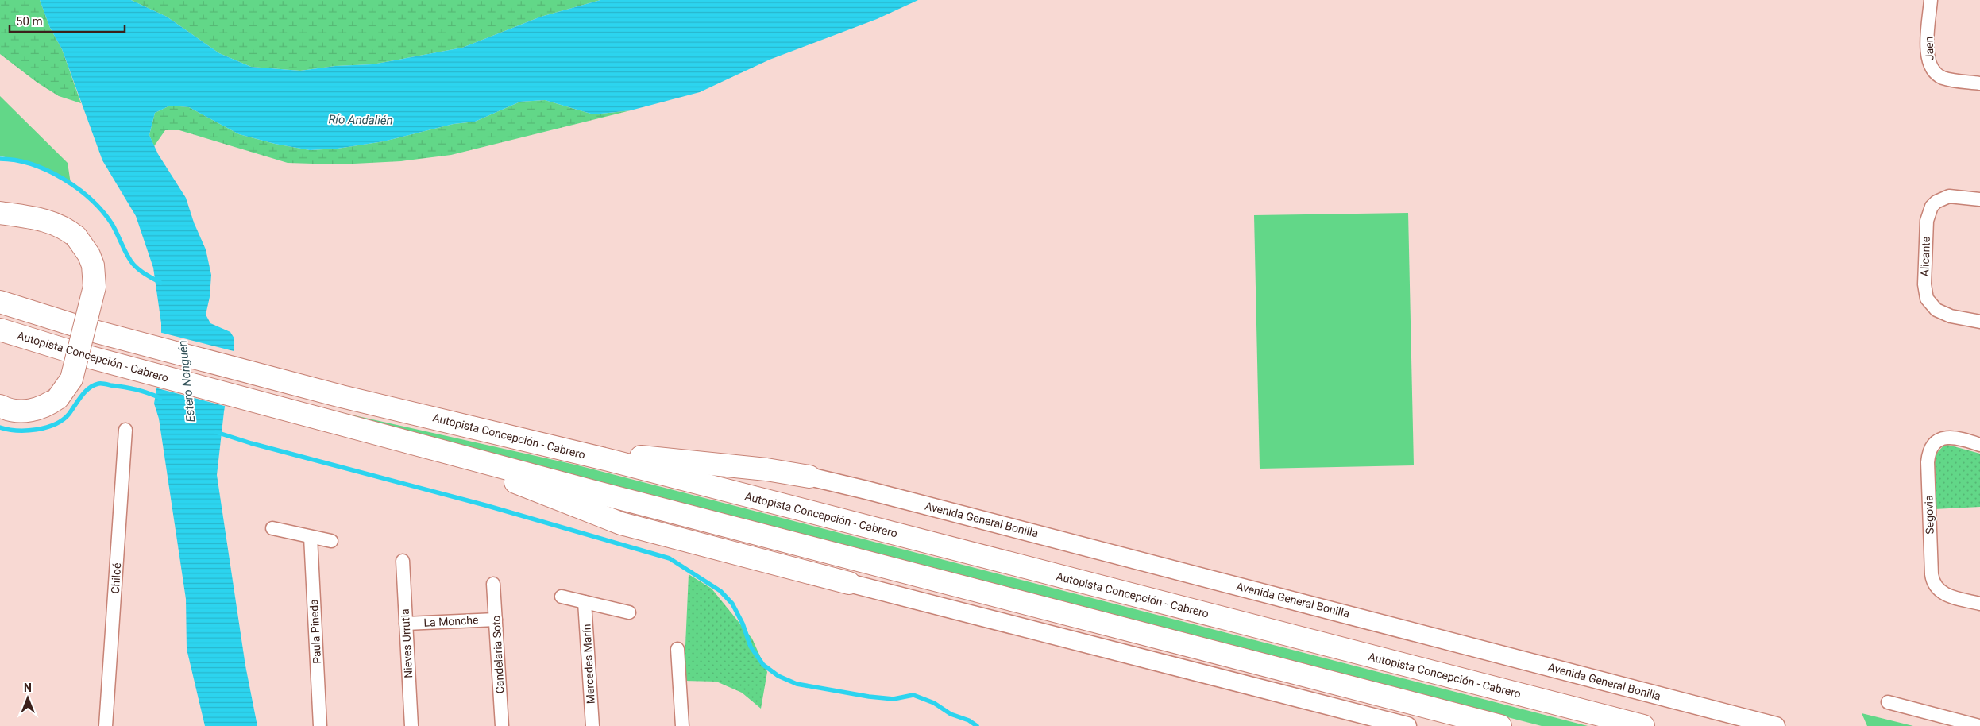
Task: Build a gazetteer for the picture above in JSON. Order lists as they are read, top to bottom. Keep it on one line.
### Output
{"streets":{"highway":["Autopista Concepción - Cabrero"],"street":["Jaen","Alicante","Segovia","Avenida General Bonilla","Chiloé","La Monche","Paula Pineda","Nieves Urrutia","Candelaria Soto","Mercedes Marín"]},"crossings":[["La Monche","Nieves Urrutia"],["La Monche","Candelaria Soto"]],"water":["Río Andalién","Estero Nonguén"],"scale_bar":"50 m","north":"top"}
